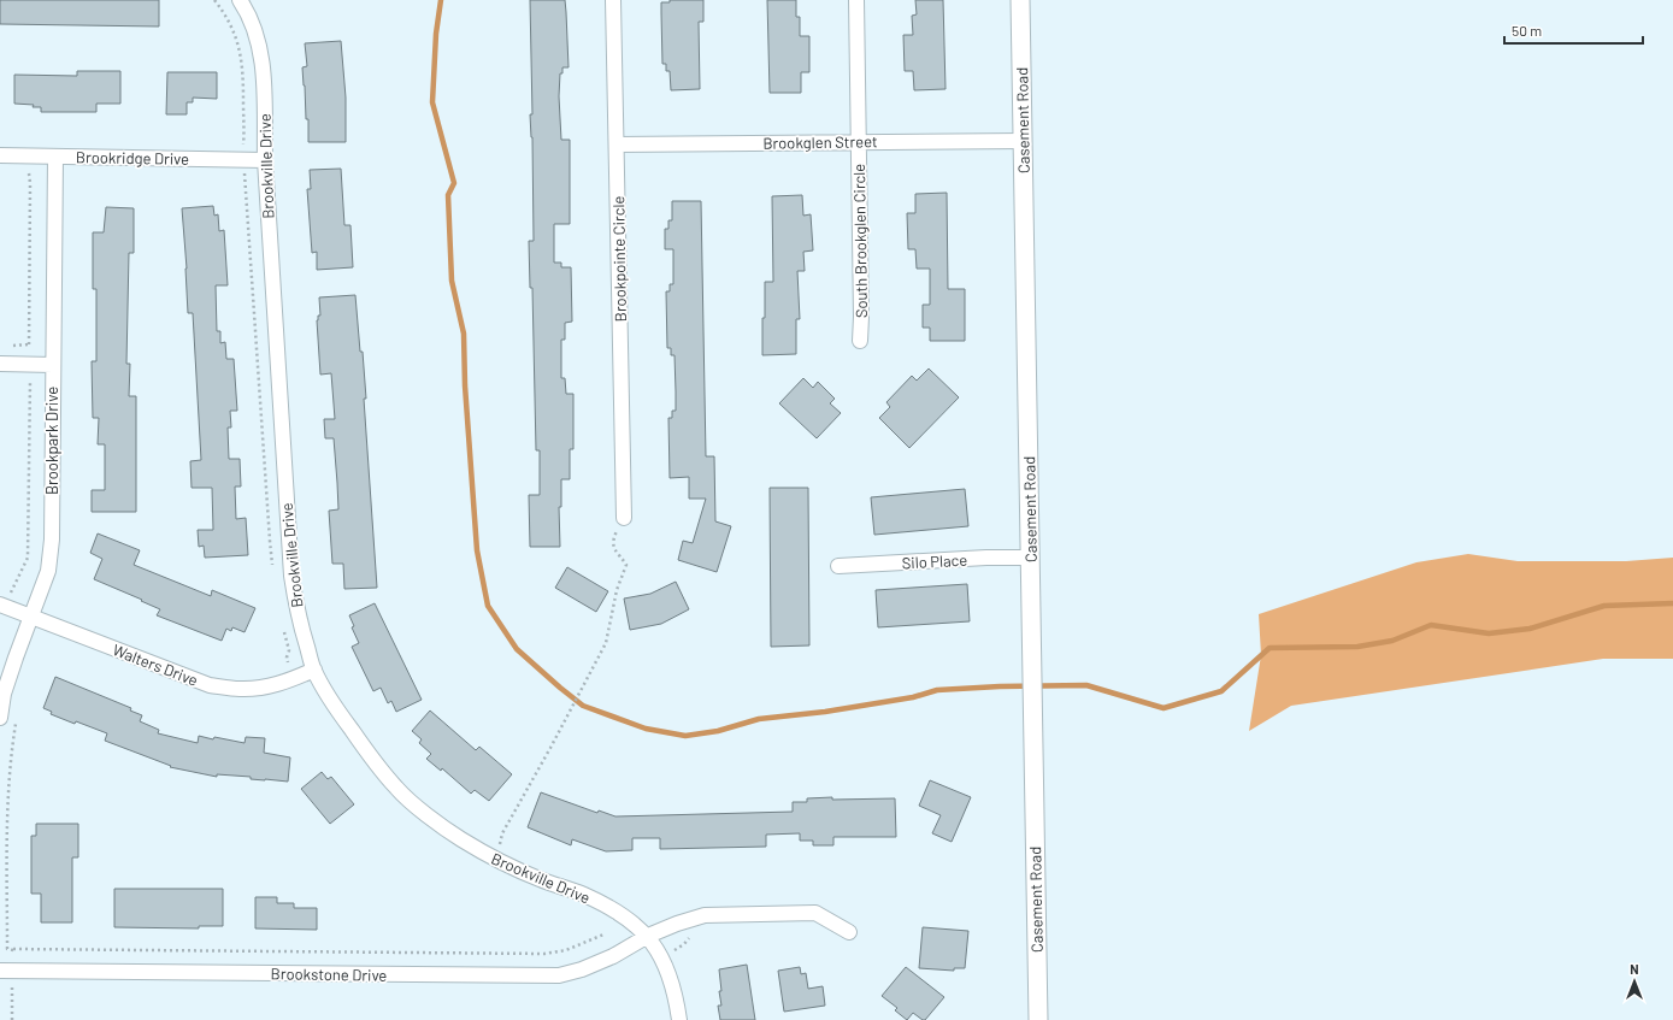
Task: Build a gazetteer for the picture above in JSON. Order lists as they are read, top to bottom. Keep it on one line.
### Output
{"streets":{"street":["Casement Road","Brookglen Street","Brookridge Drive","Brookville Drive","South Brookglen Circle","Brookpointe Circle","Brookpark Drive","Silo Place","Walters Drive","Brookstone Drive"]},"crossings":[["Casement Road","Brookglen Street"],["Casement Road","Silo Place"],["Brookglen Street","South Brookglen Circle"],["Brookglen Street","Brookpointe Circle"],["Brookridge Drive","Brookville Drive"],["Brookridge Drive","Brookpark Drive"],["Brookville Drive","Walters Drive"],["Brookville Drive","Brookstone Drive"],["Brookpark Drive","Walters Drive"]],"scale_bar":"50 m","north":"top"}
